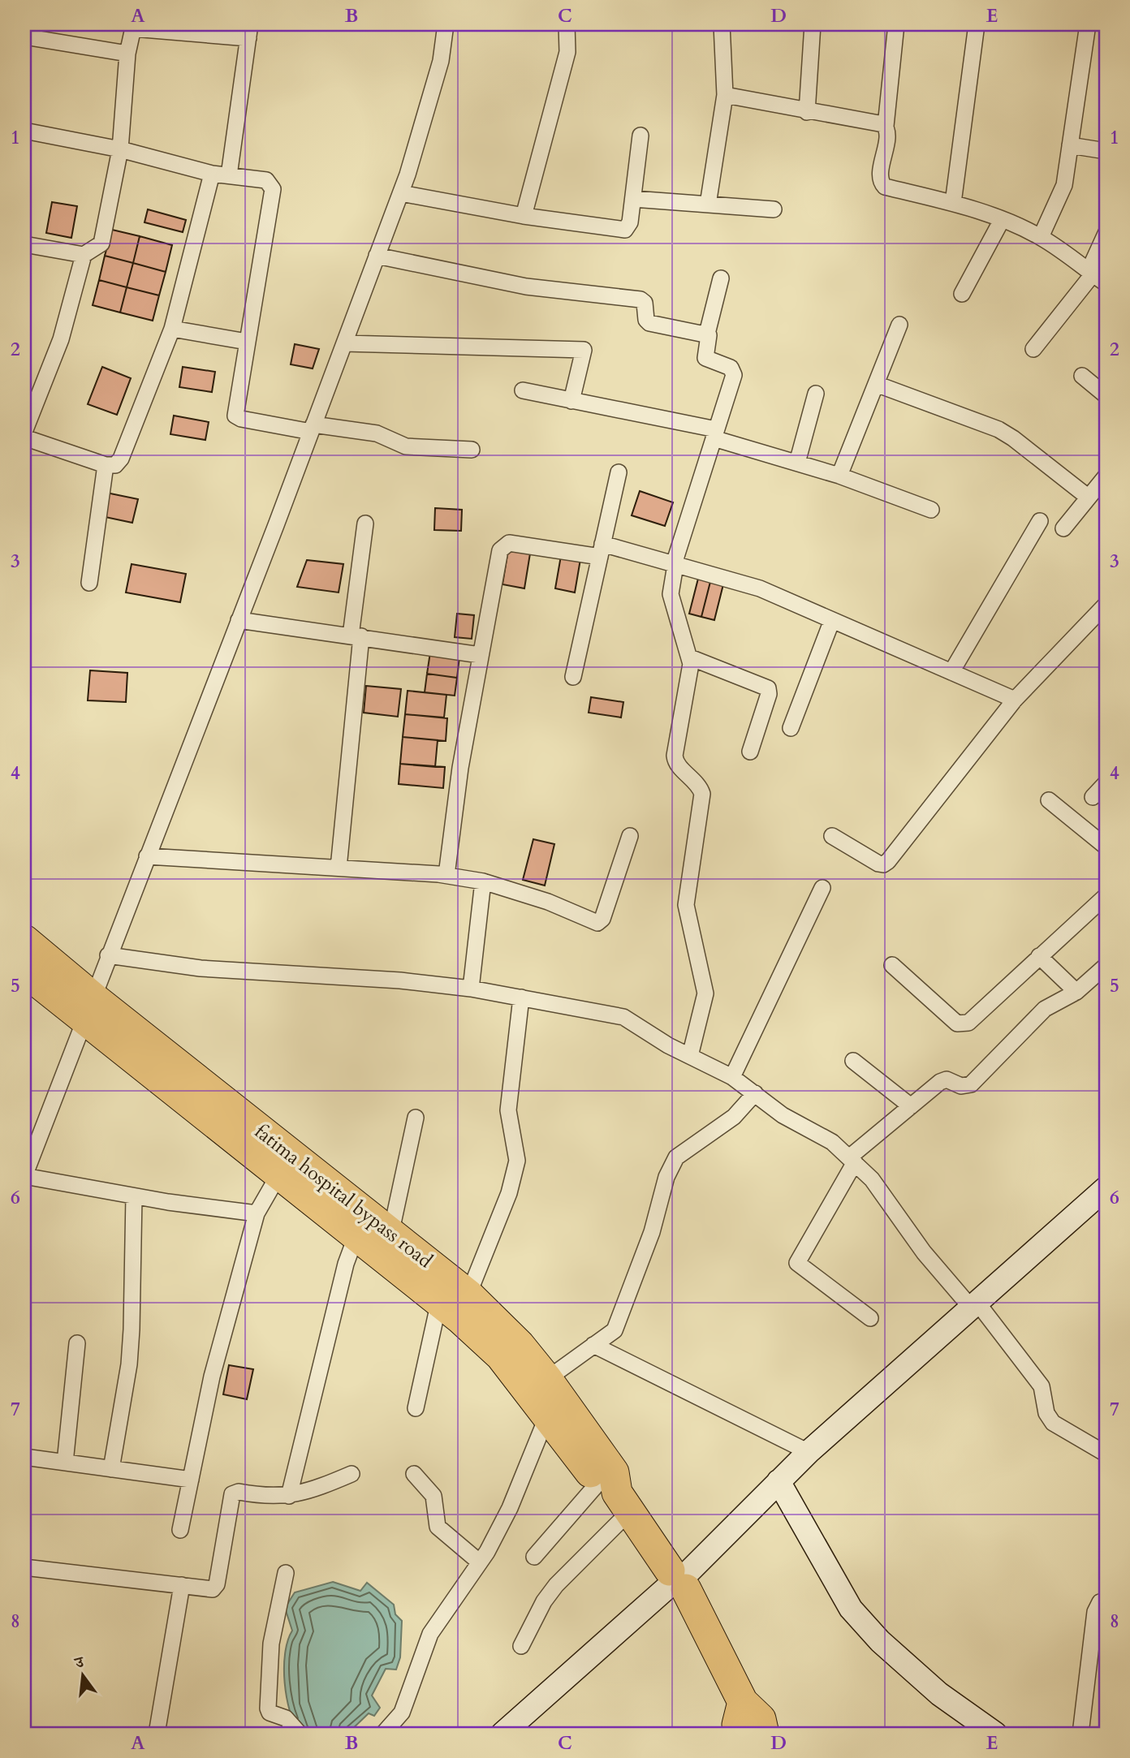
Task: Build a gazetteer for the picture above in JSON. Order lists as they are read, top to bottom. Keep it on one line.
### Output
{"streets":{"highway":["fatima hospital bypass road"]},"north":"top","grid":{"columns":["A","B","C","D","E"],"rows":["1","2","3","4","5","6","7","8"]}}
